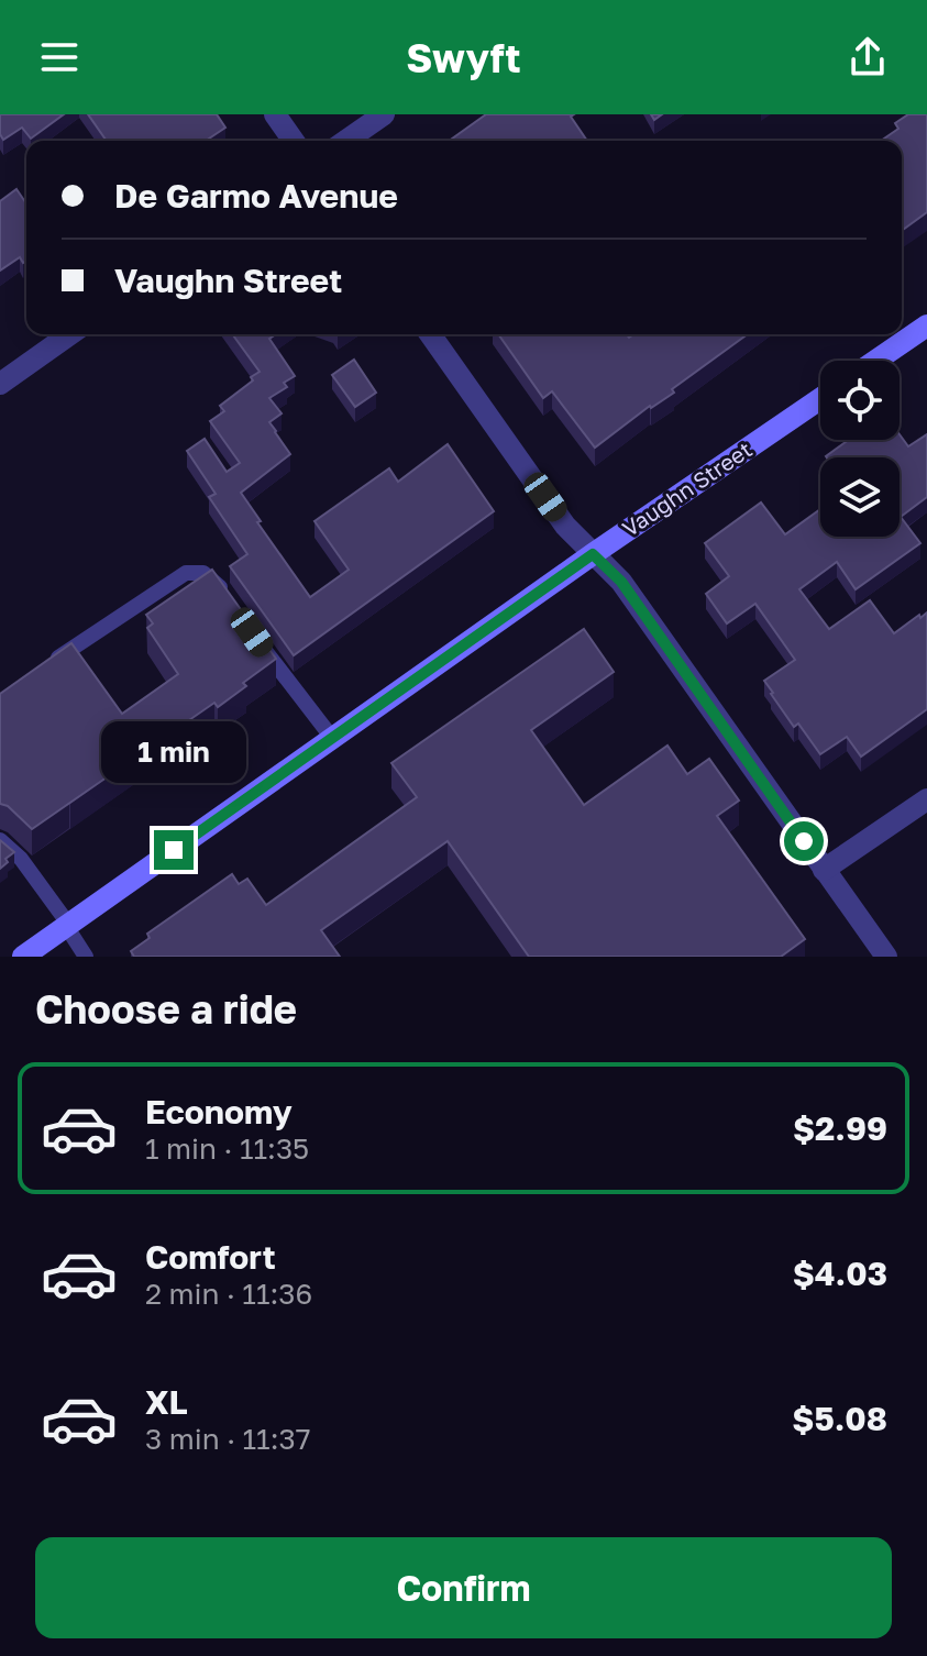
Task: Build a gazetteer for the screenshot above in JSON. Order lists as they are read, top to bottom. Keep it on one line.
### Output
{"streets":{"street":["Vaughn Street"]},"page":{"header":"Swyft","banner":["De Garmo Avenue","Vaughn Street"],"bubble":"1 min","heading":"Choose a ride","list":[{"name":"Economy","note":"1 min · 11:35","value":"$2.99"},{"name":"Comfort","note":"2 min · 11:36","value":"$4.03"},{"name":"XL","note":"3 min · 11:37","value":"$5.08"}],"buttons":"Confirm"}}
